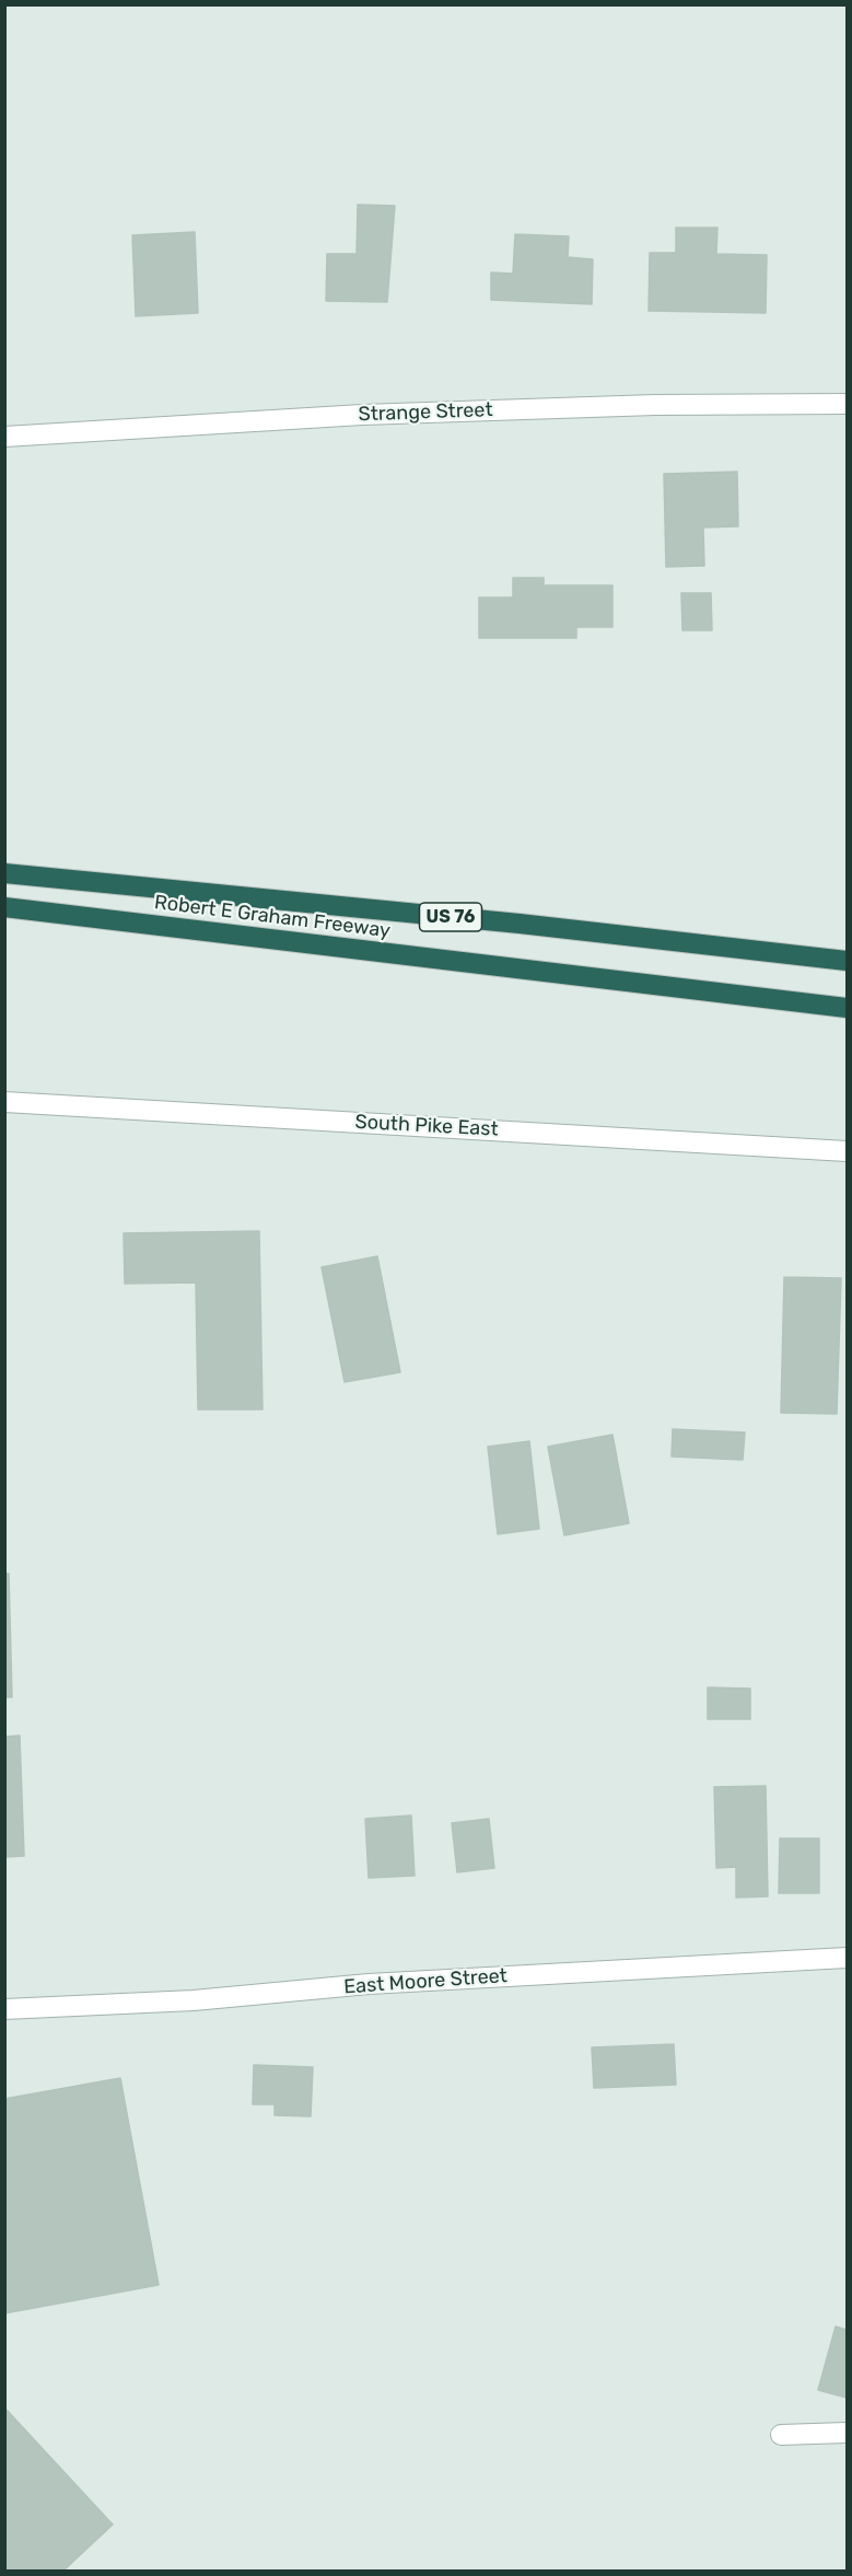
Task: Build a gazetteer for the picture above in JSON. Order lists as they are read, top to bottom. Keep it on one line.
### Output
{"streets":{"highway":["Robert E Graham Freeway","US 76"],"street":["Strange Street","South Pike East","East Moore Street"]}}
